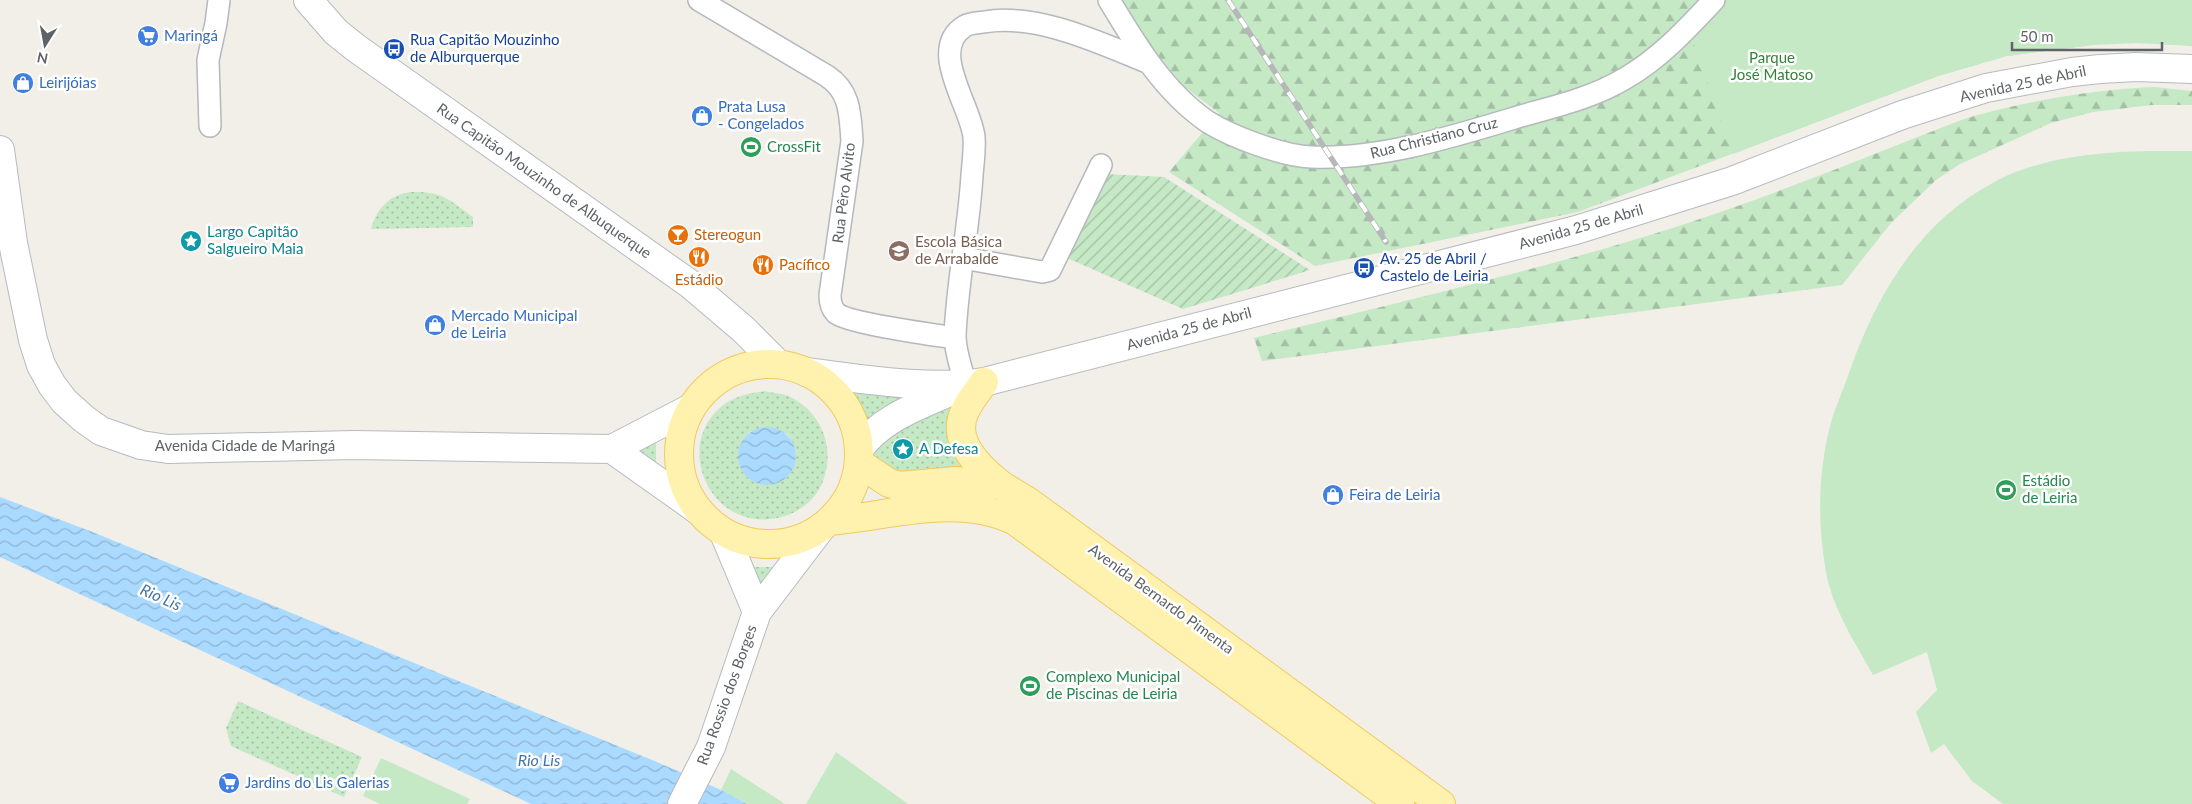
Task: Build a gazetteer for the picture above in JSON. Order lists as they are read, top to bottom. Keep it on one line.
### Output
{"streets":{"main road":["Avenida 25 de Abril","Rua Capitão Mouzinho de Albuquerque","Avenida Cidade de Maringá","Avenida Bernardo Pimenta","Rua Rossio dos Borges"],"street":["Rua Christiano Cruz","Rua Pêro Alvito"]},"crossings":[["Avenida 25 de Abril","Avenida Bernardo Pimenta"],["Avenida Bernardo Pimenta","Rua Rossio dos Borges"]],"water":["Rio Lis"],"parks":["Parque José Matoso"],"places":{"supermarket":["Maringá","Jardins do Lis Galerias"],"bus stop":["Rua Capitão Mouzinho de Alburquerque","Av. 25 de Abril / Castelo de Leiria"],"shop":["Leirijóias","Prata Lusa - Congelados","Mercado Municipal de Leiria","Feira de Leiria"],"sports":["CrossFit","Estádio de Leiria","Complexo Municipal de Piscinas de Leiria"],"bar":["Stereogun"],"place":["Largo Capitão Salgueiro Maia","A Defesa"],"school or university":["Escola Básica de Arrabalde"],"restaurant":["Estádio","Pacífico"]},"scale_bar":"50 m","north":"bottom"}
